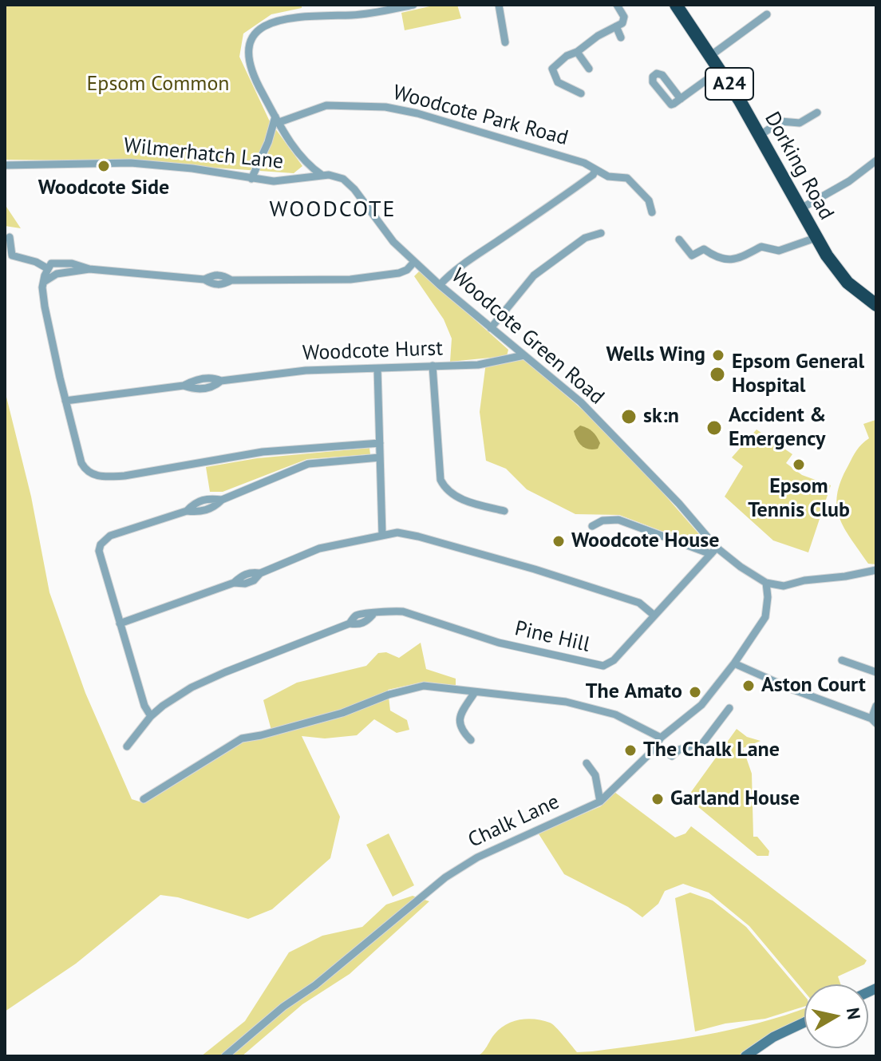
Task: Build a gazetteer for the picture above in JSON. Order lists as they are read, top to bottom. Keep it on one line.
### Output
{"streets":{"highway":["A24","Dorking Road"],"street":["Woodcote Park Road","Wilmerhatch Lane","Woodcote Green Road","Woodcote Hurst","Pine Hill","Chalk Lane"]},"crossings":[["Wilmerhatch Lane","Woodcote Green Road"],["Woodcote Green Road","Woodcote Hurst"],["Woodcote Green Road","Pine Hill"],["Woodcote Green Road","Chalk Lane"]],"districts":["WOODCOTE"],"parks":["Epsom Common"],"places":["Woodcote Side","Wells Wing","Epsom General Hospital","sk:n","Accident & Emergency","Epsom Tennis Club","Woodcote House","Aston Court","The Amato","The Chalk Lane","Garland House"],"north":"right"}
